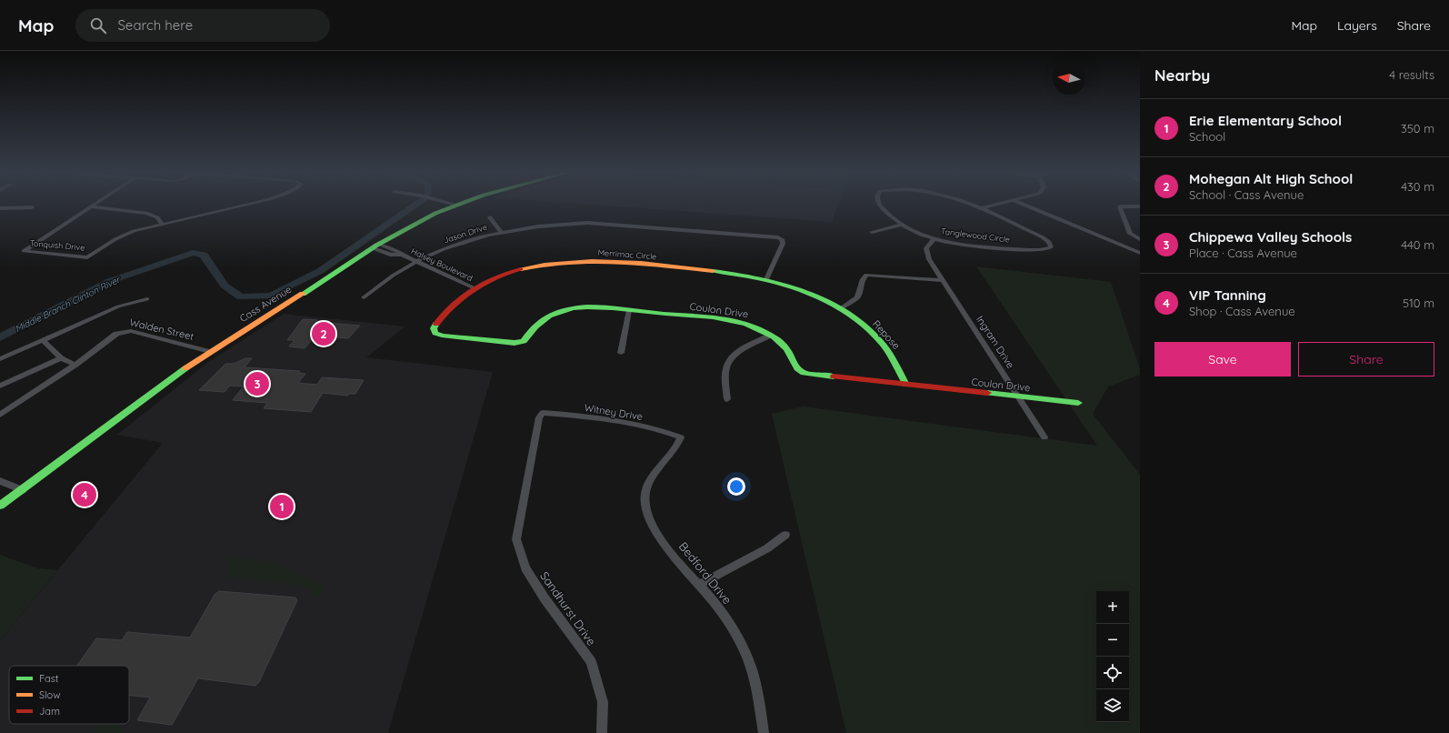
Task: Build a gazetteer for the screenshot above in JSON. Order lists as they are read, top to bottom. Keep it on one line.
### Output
{"streets":{"street":["Jason Drive","Tanglewood Circle","Tonquish Drive","Merrimac Circle","Halsey Boulevard","Cass Avenue","Coulon Drive","Walden Street","Repose","Ingram Drive","Witney Drive","Bedford Drive","Sandhurst Drive"]},"crossings":[["Jason Drive","Merrimac Circle"],["Jason Drive","Halsey Boulevard"],["Tanglewood Circle","Ingram Drive"],["Merrimac Circle","Halsey Boulevard"],["Merrimac Circle","Coulon Drive"],["Merrimac Circle","Repose"],["Halsey Boulevard","Cass Avenue"],["Cass Avenue","Walden Street"],["Coulon Drive","Repose"],["Coulon Drive","Ingram Drive"],["Witney Drive","Bedford Drive"],["Witney Drive","Sandhurst Drive"]],"water":["Middle Branch Clinton River"],"legend":["Fast","Slow","Jam"],"north":"left","page":{"header":"Map","search":"Search here","nav":["Map","Layers","Share"],"heading":["Nearby","4 results"],"list":[{"mark":"1","name":"Erie Elementary School","note":"School","value":"350 m"},{"mark":"2","name":"Mohegan Alt High School","note":"School · Cass Avenue","value":"430 m"},{"mark":"3","name":"Chippewa Valley Schools","note":"Place · Cass Avenue","value":"440 m"},{"mark":"4","name":"VIP Tanning","note":"Shop · Cass Avenue","value":"510 m"}],"pins":["2","3","4","1"],"buttons":["Save","Share"],"map_buttons":["+","−"]}}
